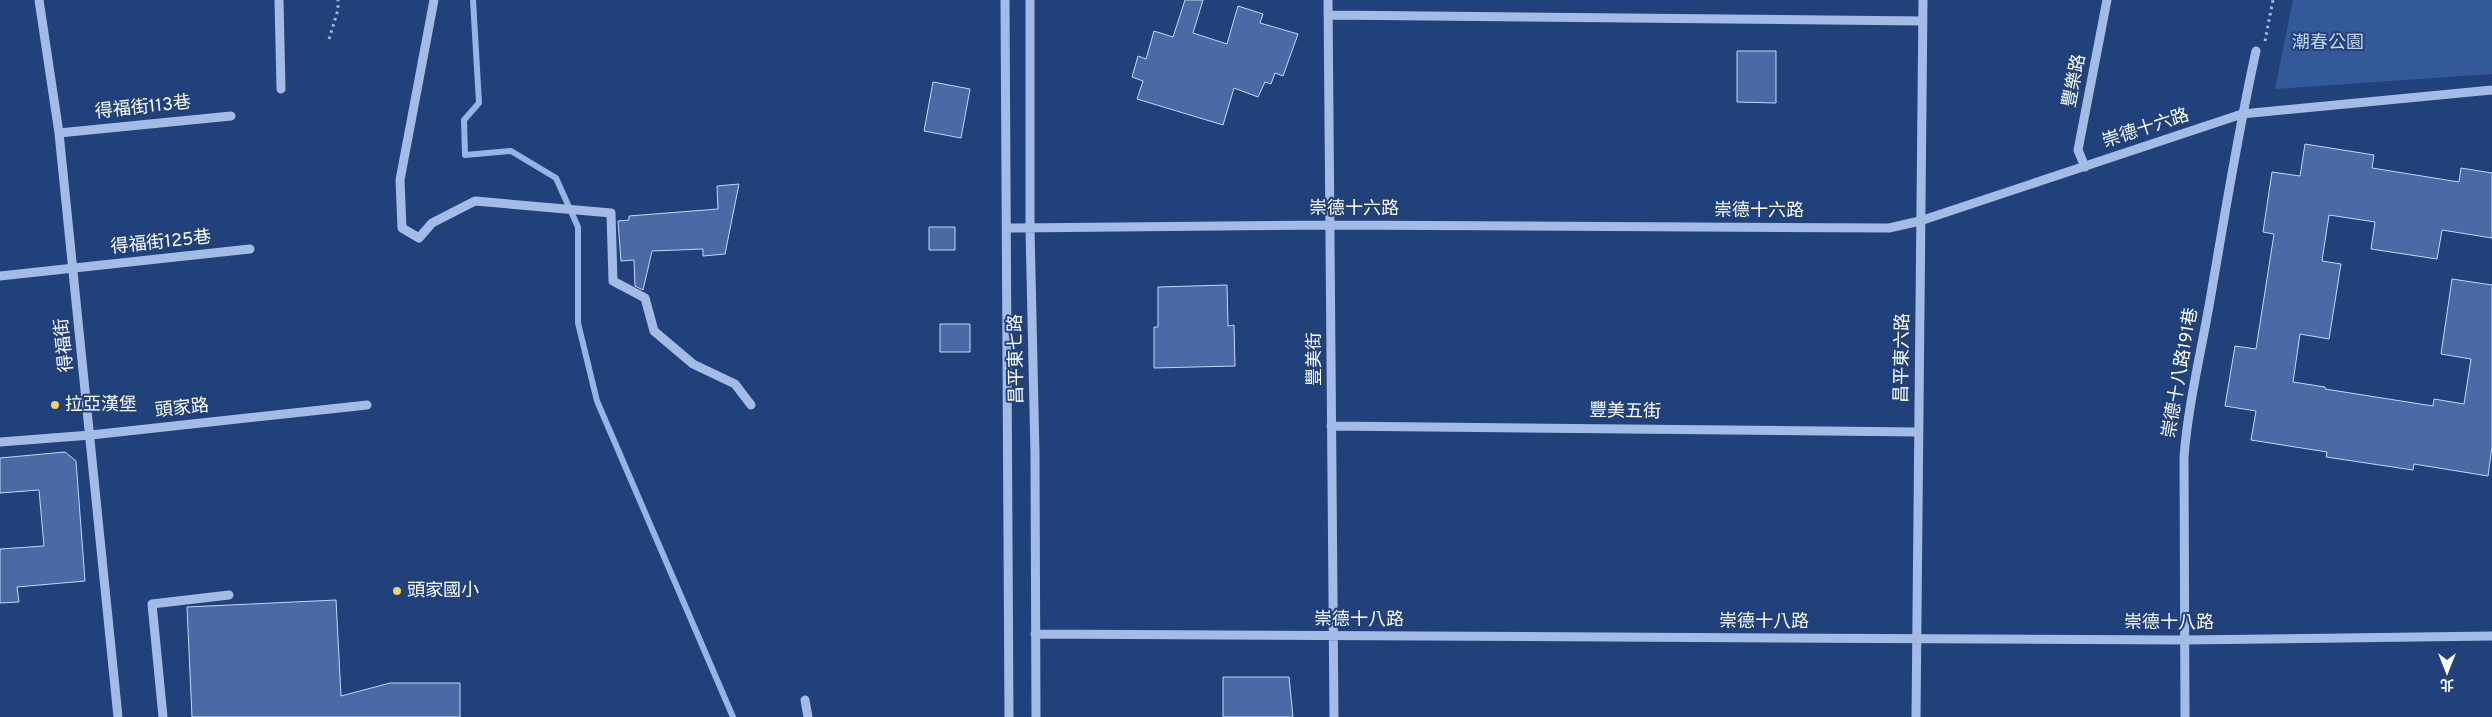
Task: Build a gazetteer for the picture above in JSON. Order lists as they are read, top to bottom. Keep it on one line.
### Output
{"streets":{"street":["豐樂路","得福街113巷","崇德十六路","得福街125巷","得福街","昌平東六路","昌平東七路","豐美街","崇德十八路191巷","頭家路","豐美五街","崇德十八路"]},"crossings":[["豐樂路","崇德十六路"],["得福街113巷","得福街"],["崇德十六路","昌平東六路"],["崇德十六路","昌平東七路"],["崇德十六路","豐美街"],["崇德十六路","崇德十八路191巷"],["得福街125巷","得福街"],["得福街","頭家路"],["昌平東六路","豐美五街"],["昌平東六路","崇德十八路"],["昌平東七路","崇德十八路"],["豐美街","豐美五街"],["豐美街","崇德十八路"],["崇德十八路191巷","崇德十八路"]],"parks":["潮春公園"],"places":["拉亞漢堡","頭家國小"],"north":"bottom"}
